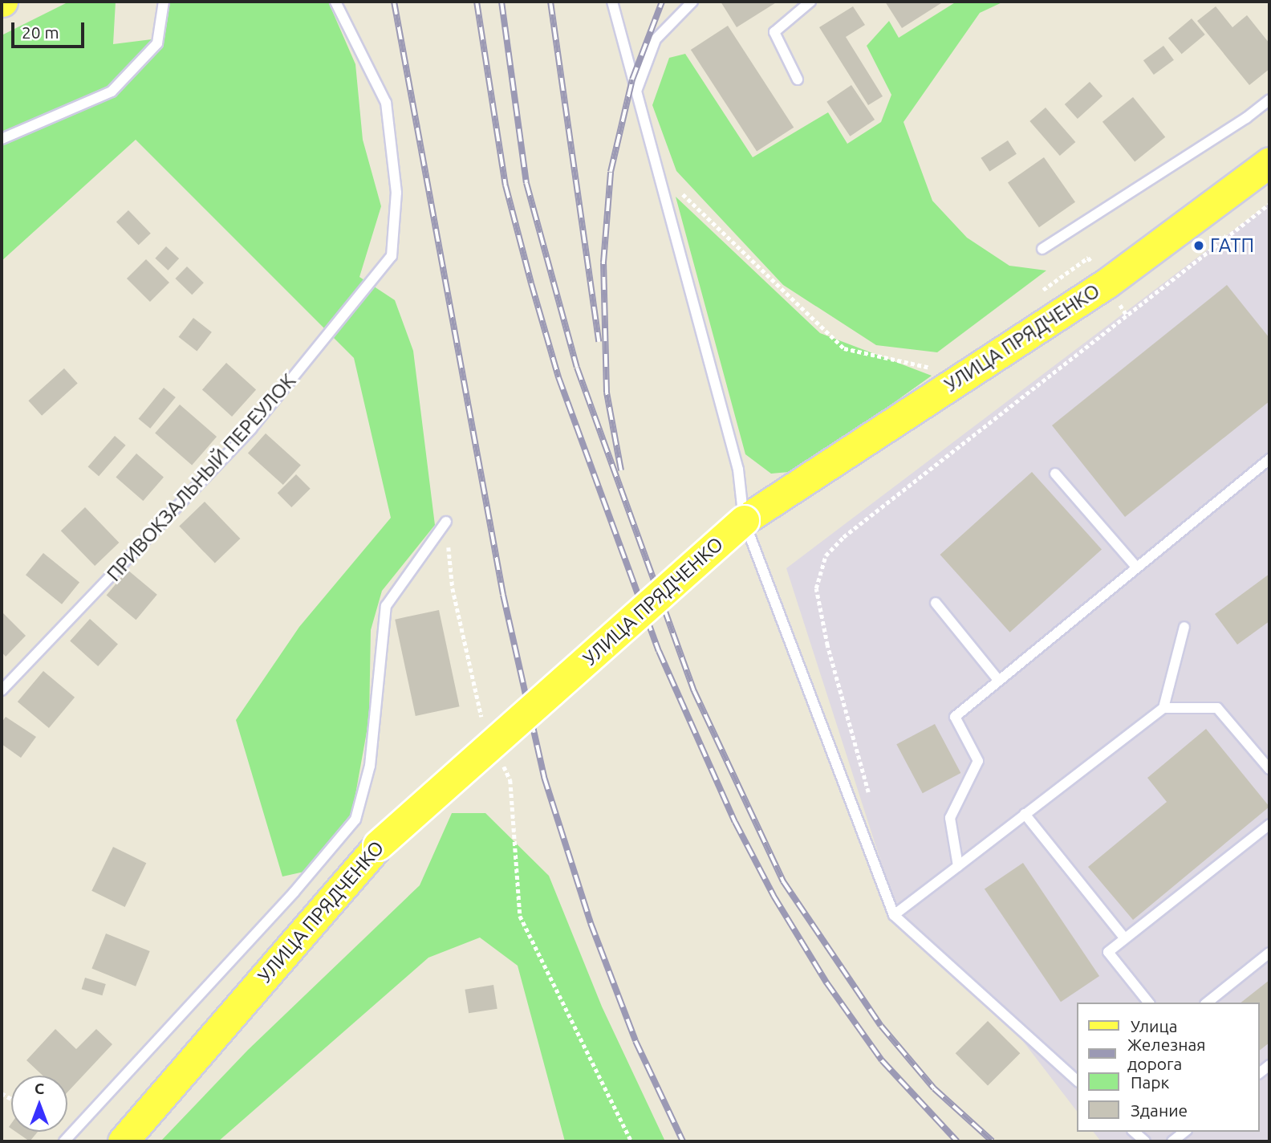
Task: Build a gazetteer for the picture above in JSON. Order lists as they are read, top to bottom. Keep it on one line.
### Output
{"streets":{"main road":["УЛИЦА ПРЯДЧЕНКО"],"lane":["ПРИВОКЗАЛЬНЫЙ ПЕРЕУЛОК"]},"places":["ГАТП"],"legend":["Улица","Железная дорога","Парк","Здание"],"scale_bar":"20 m","north":"top"}
